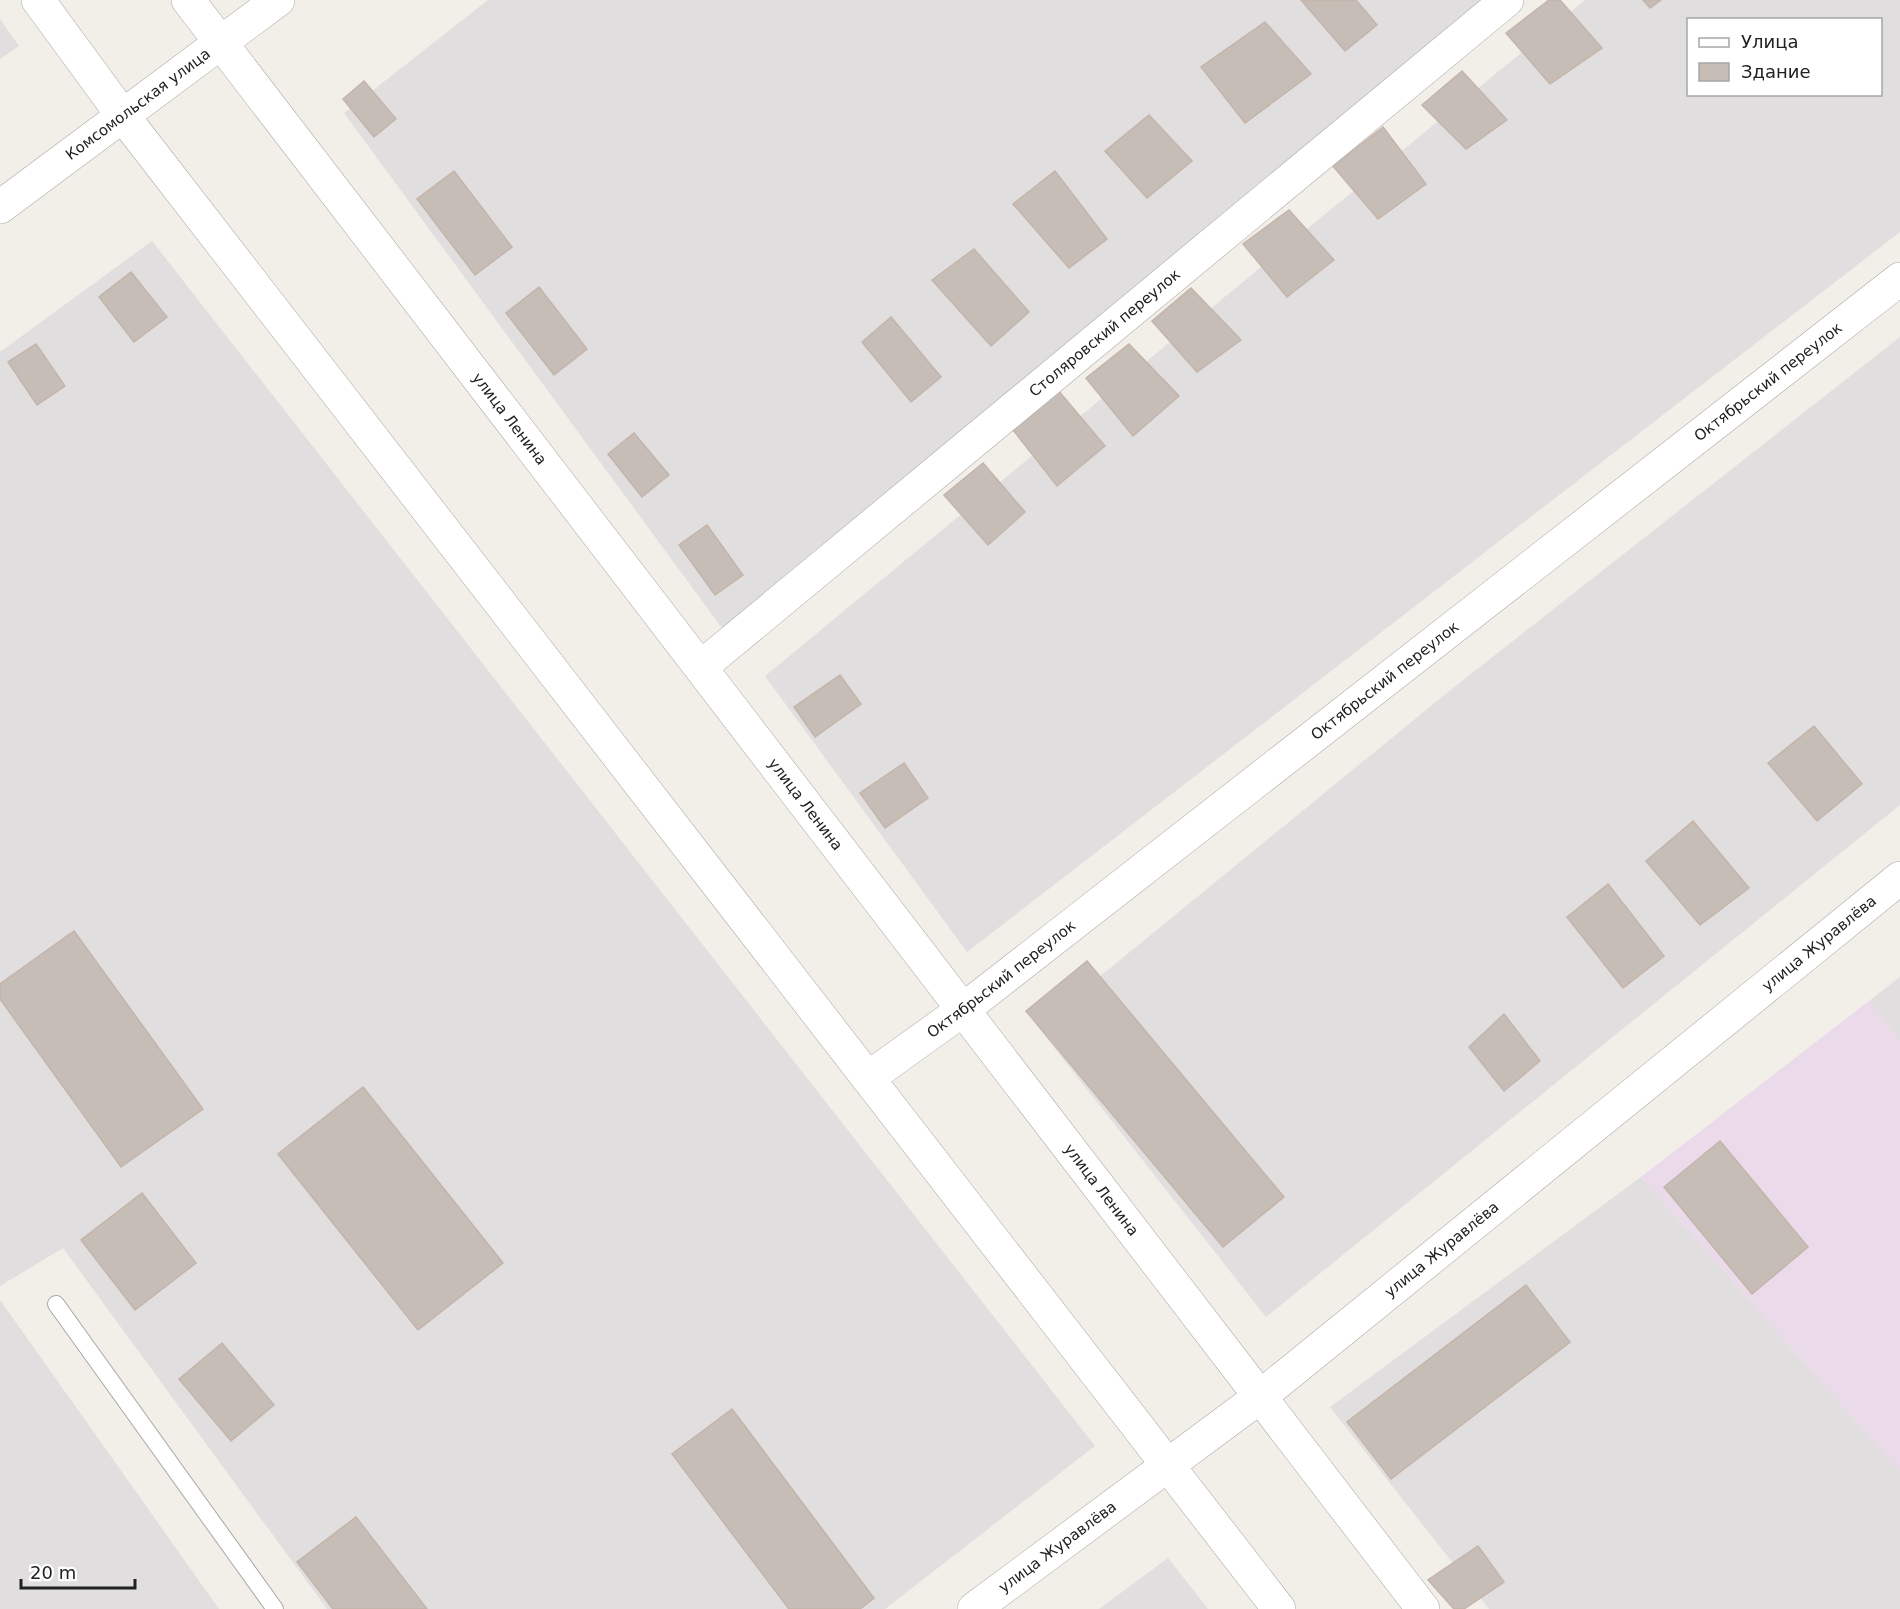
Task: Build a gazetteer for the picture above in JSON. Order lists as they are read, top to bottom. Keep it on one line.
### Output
{"streets":{"street":["Комсомольская улица","Столяровский переулок","Октябрьский переулок","улица Ленина","улица Журавлёва"]},"crossings":[["Комсомольская улица","улица Ленина"],["Столяровский переулок","улица Ленина"],["Октябрьский переулок","улица Ленина"],["улица Ленина","улица Журавлёва"]],"legend":["Улица","Здание"],"scale_bar":"20 m"}
